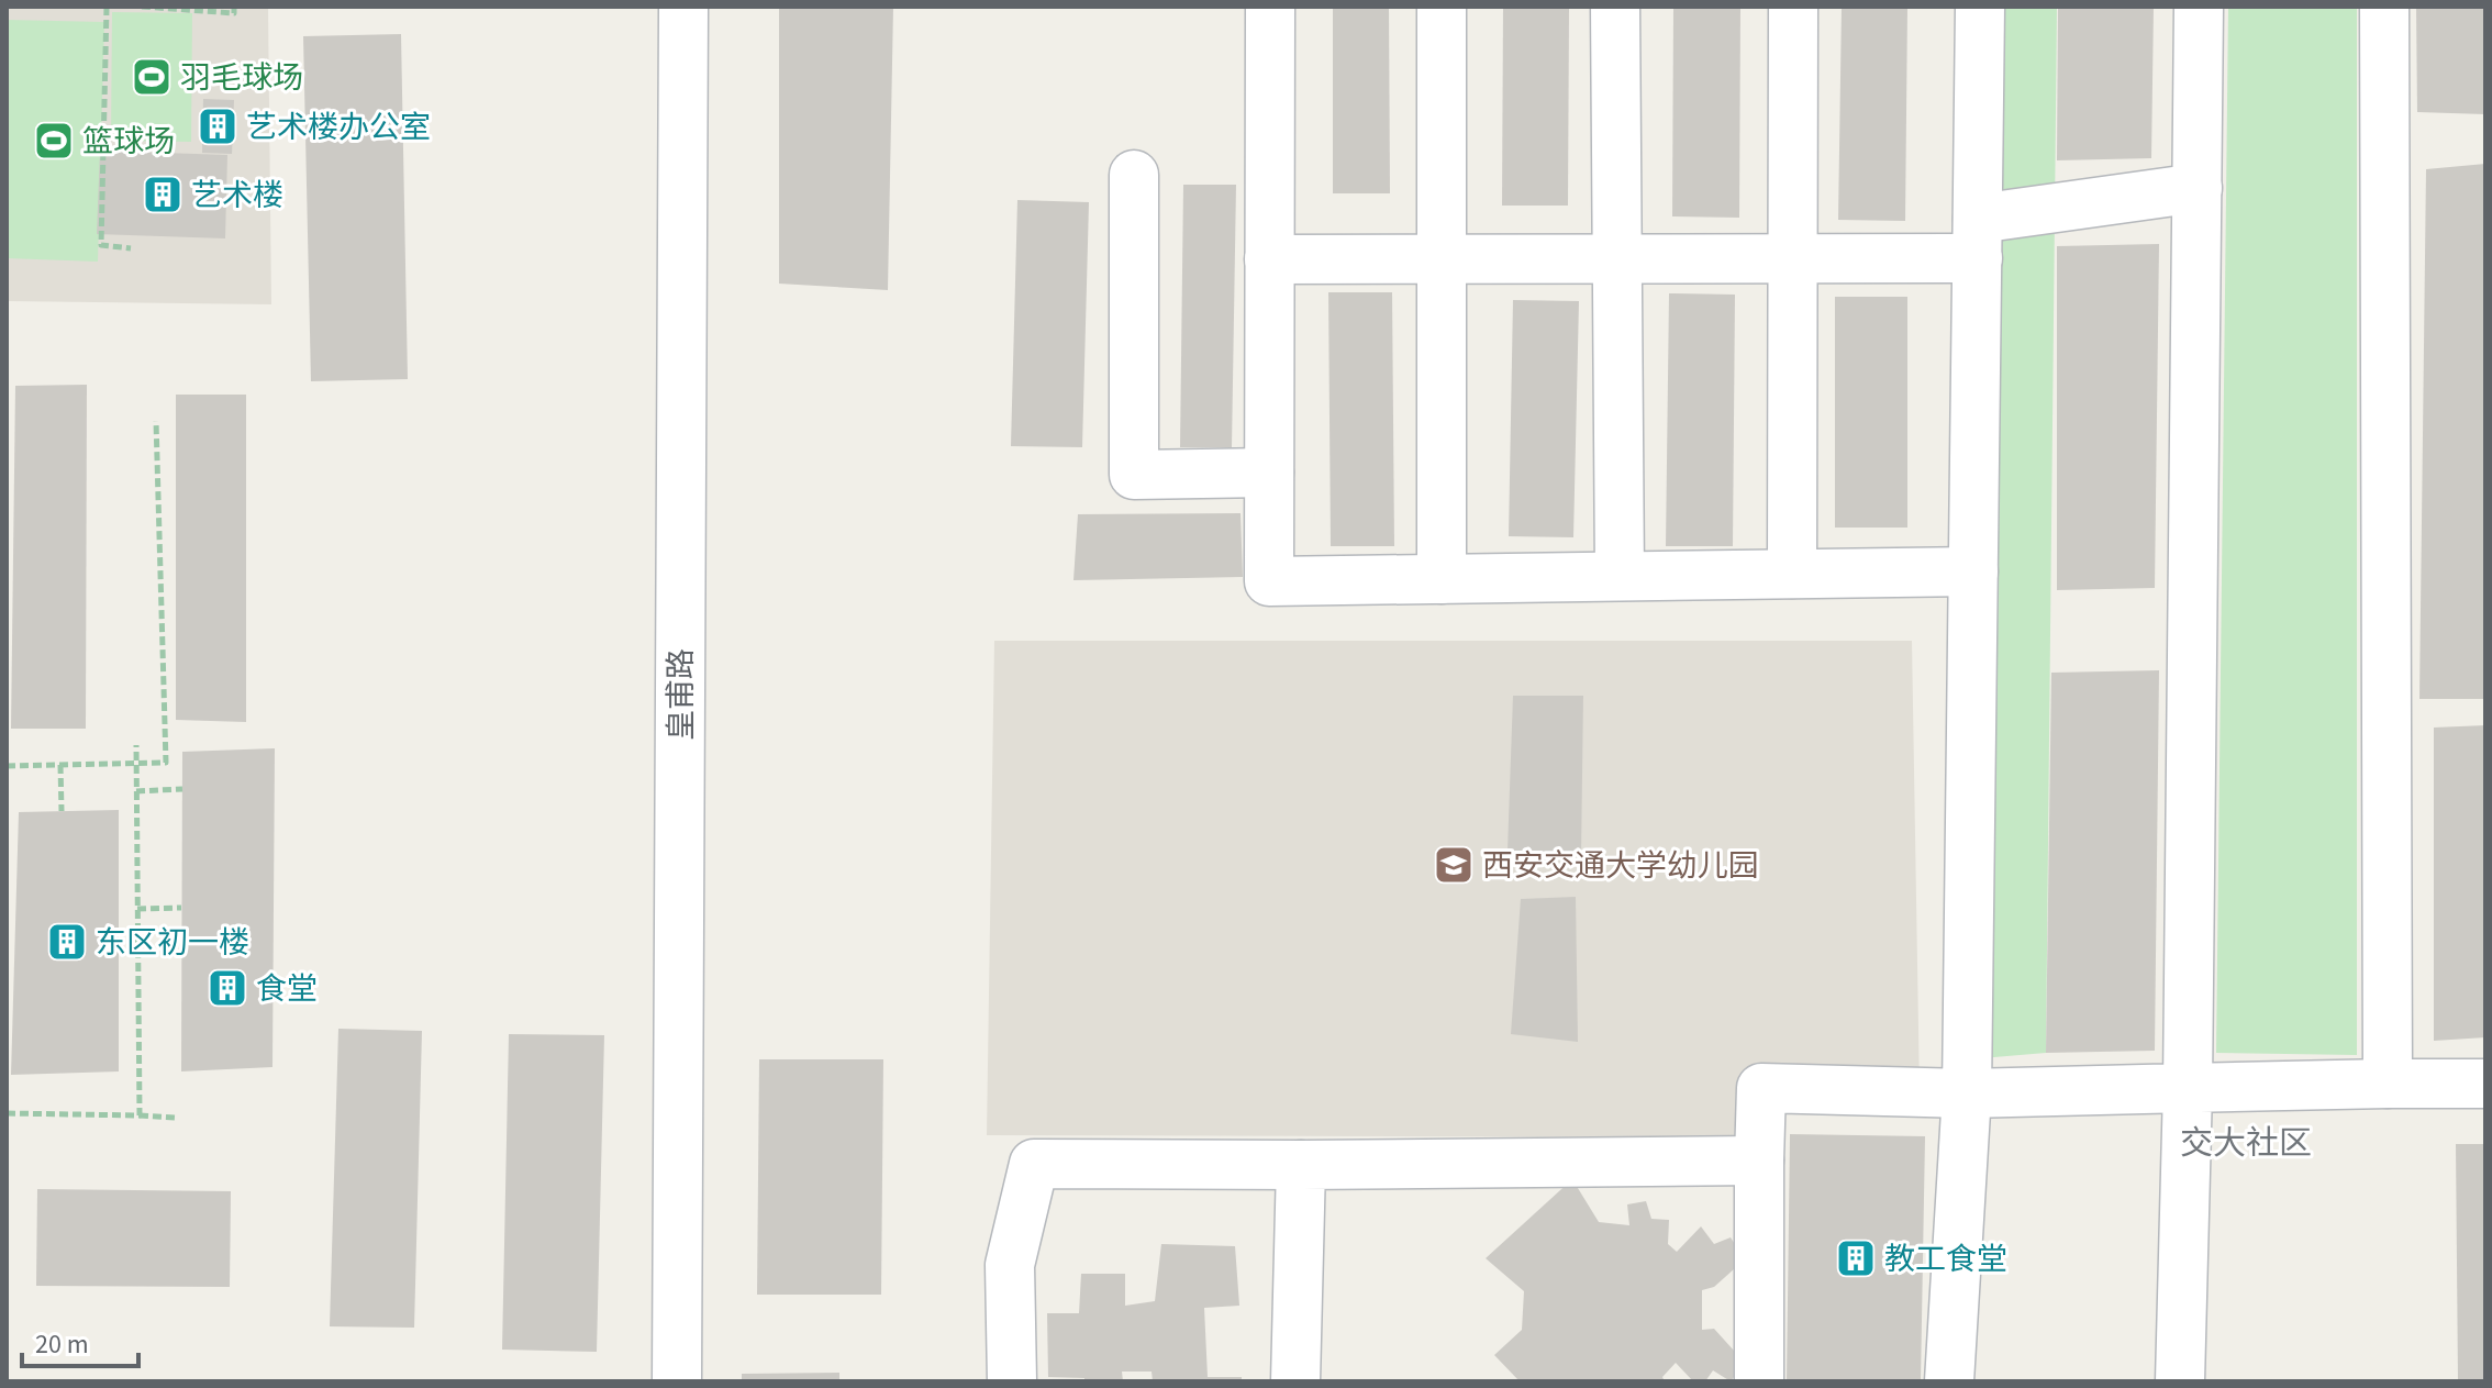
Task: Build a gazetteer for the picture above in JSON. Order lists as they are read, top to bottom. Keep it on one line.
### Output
{"streets":{"street":["皇甫路"]},"districts":["交大社区"],"places":{"sports":["羽毛球场","篮球场"],"building":["艺术楼办公室","艺术楼","东区初一楼","食堂","教工食堂"],"school or university":["西安交通大学幼儿园"]},"scale_bar":"20 m"}
